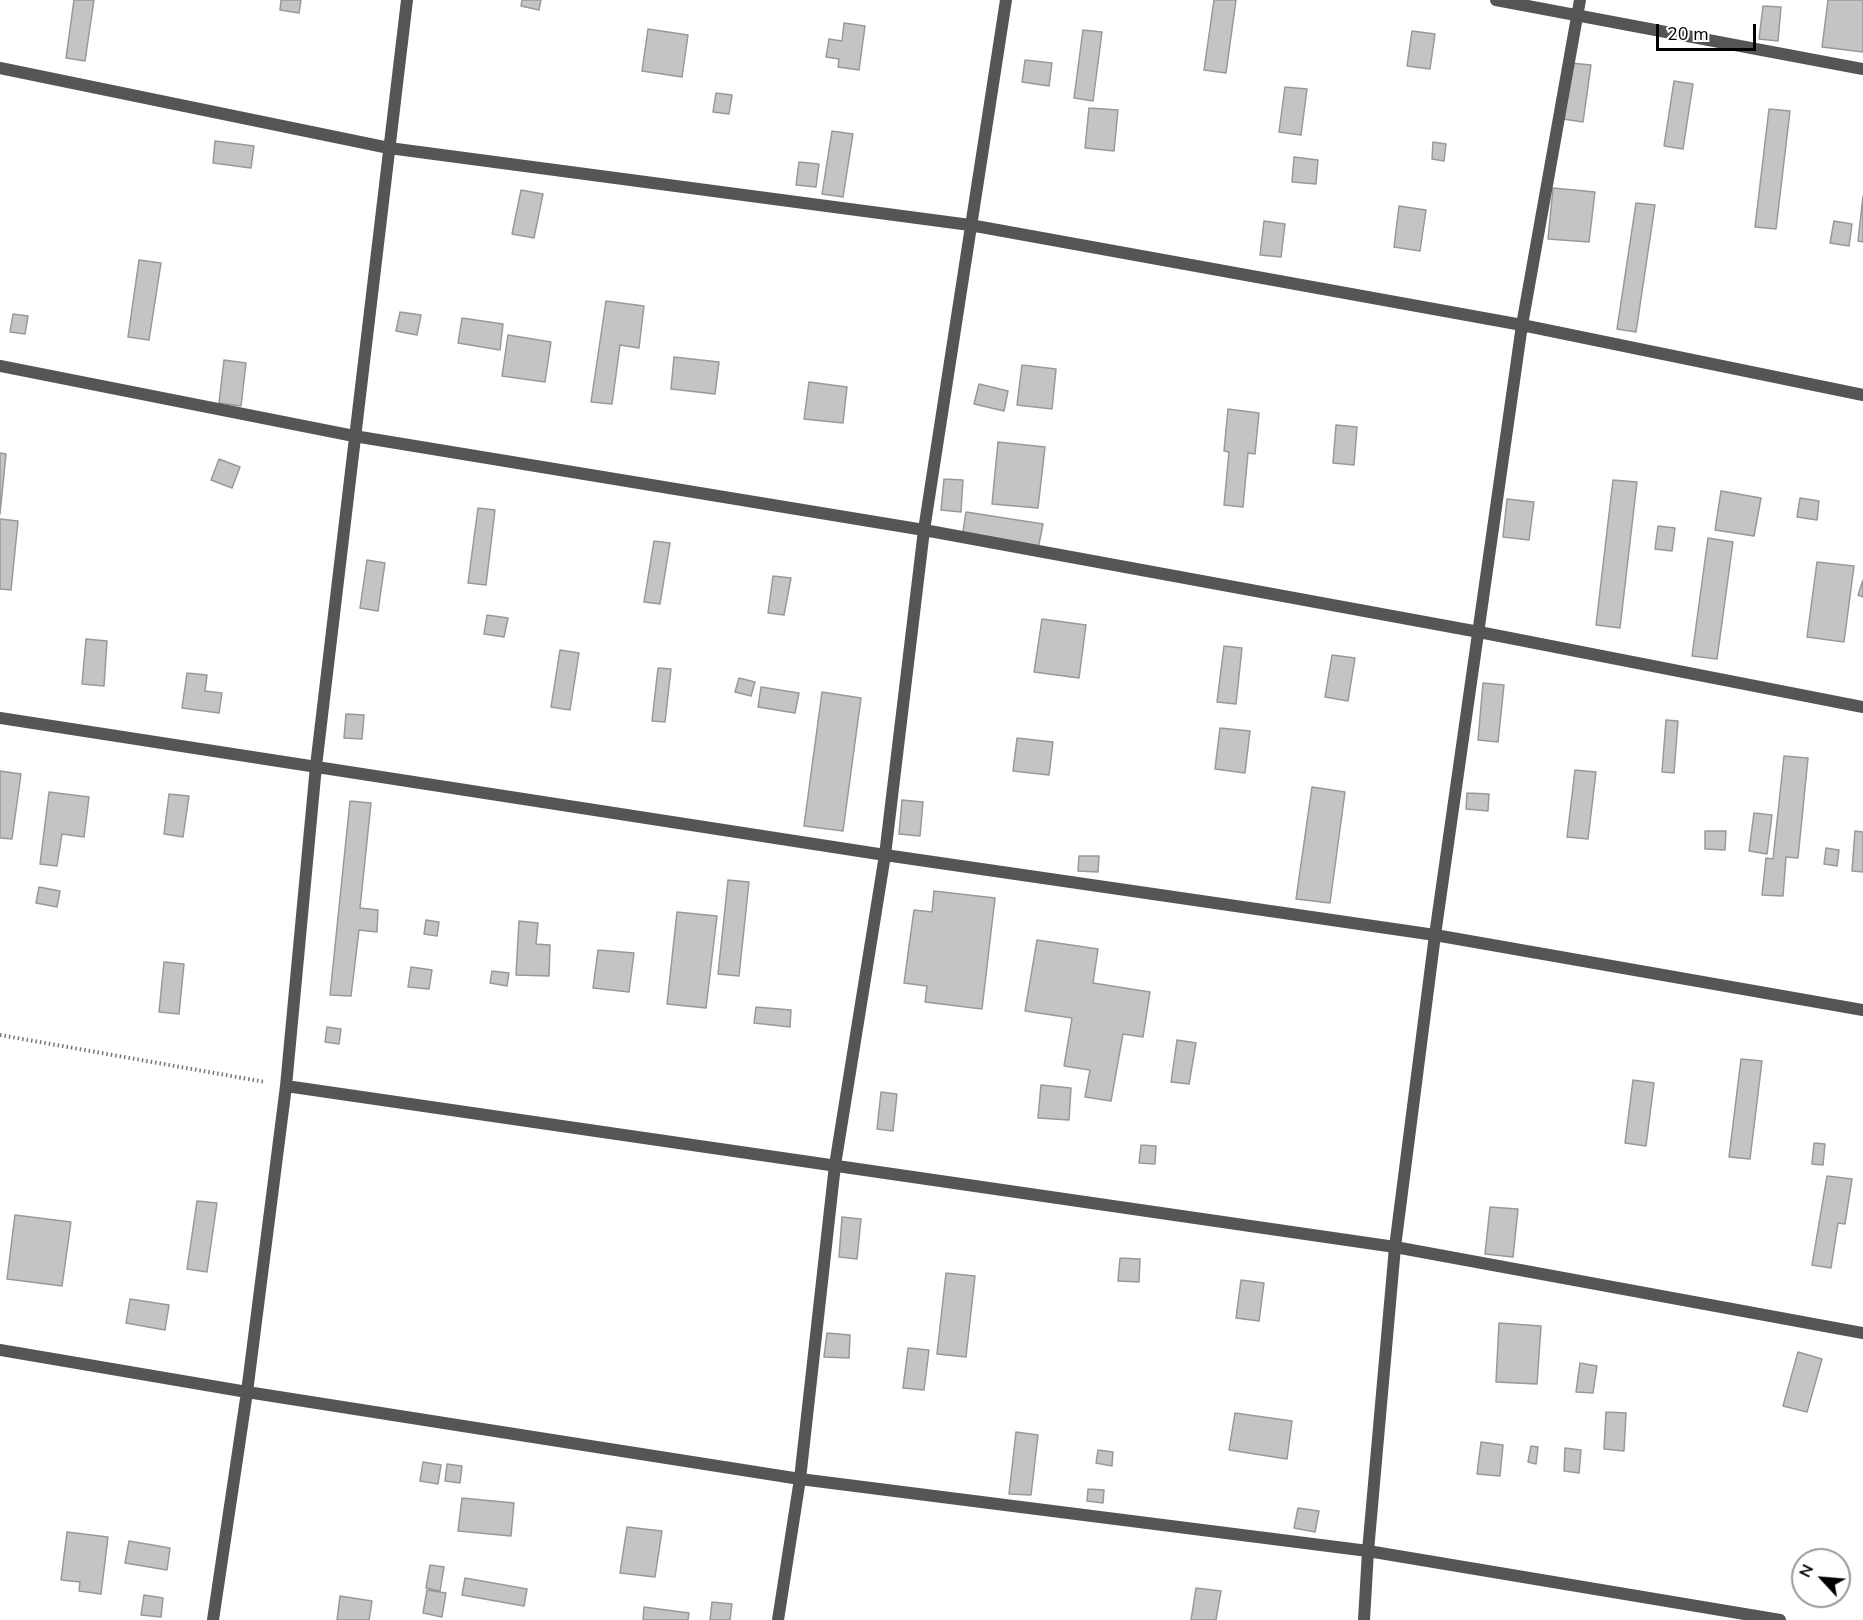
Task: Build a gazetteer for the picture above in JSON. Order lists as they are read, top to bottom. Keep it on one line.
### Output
{"scale_bar":"20 m","north":"top left"}
